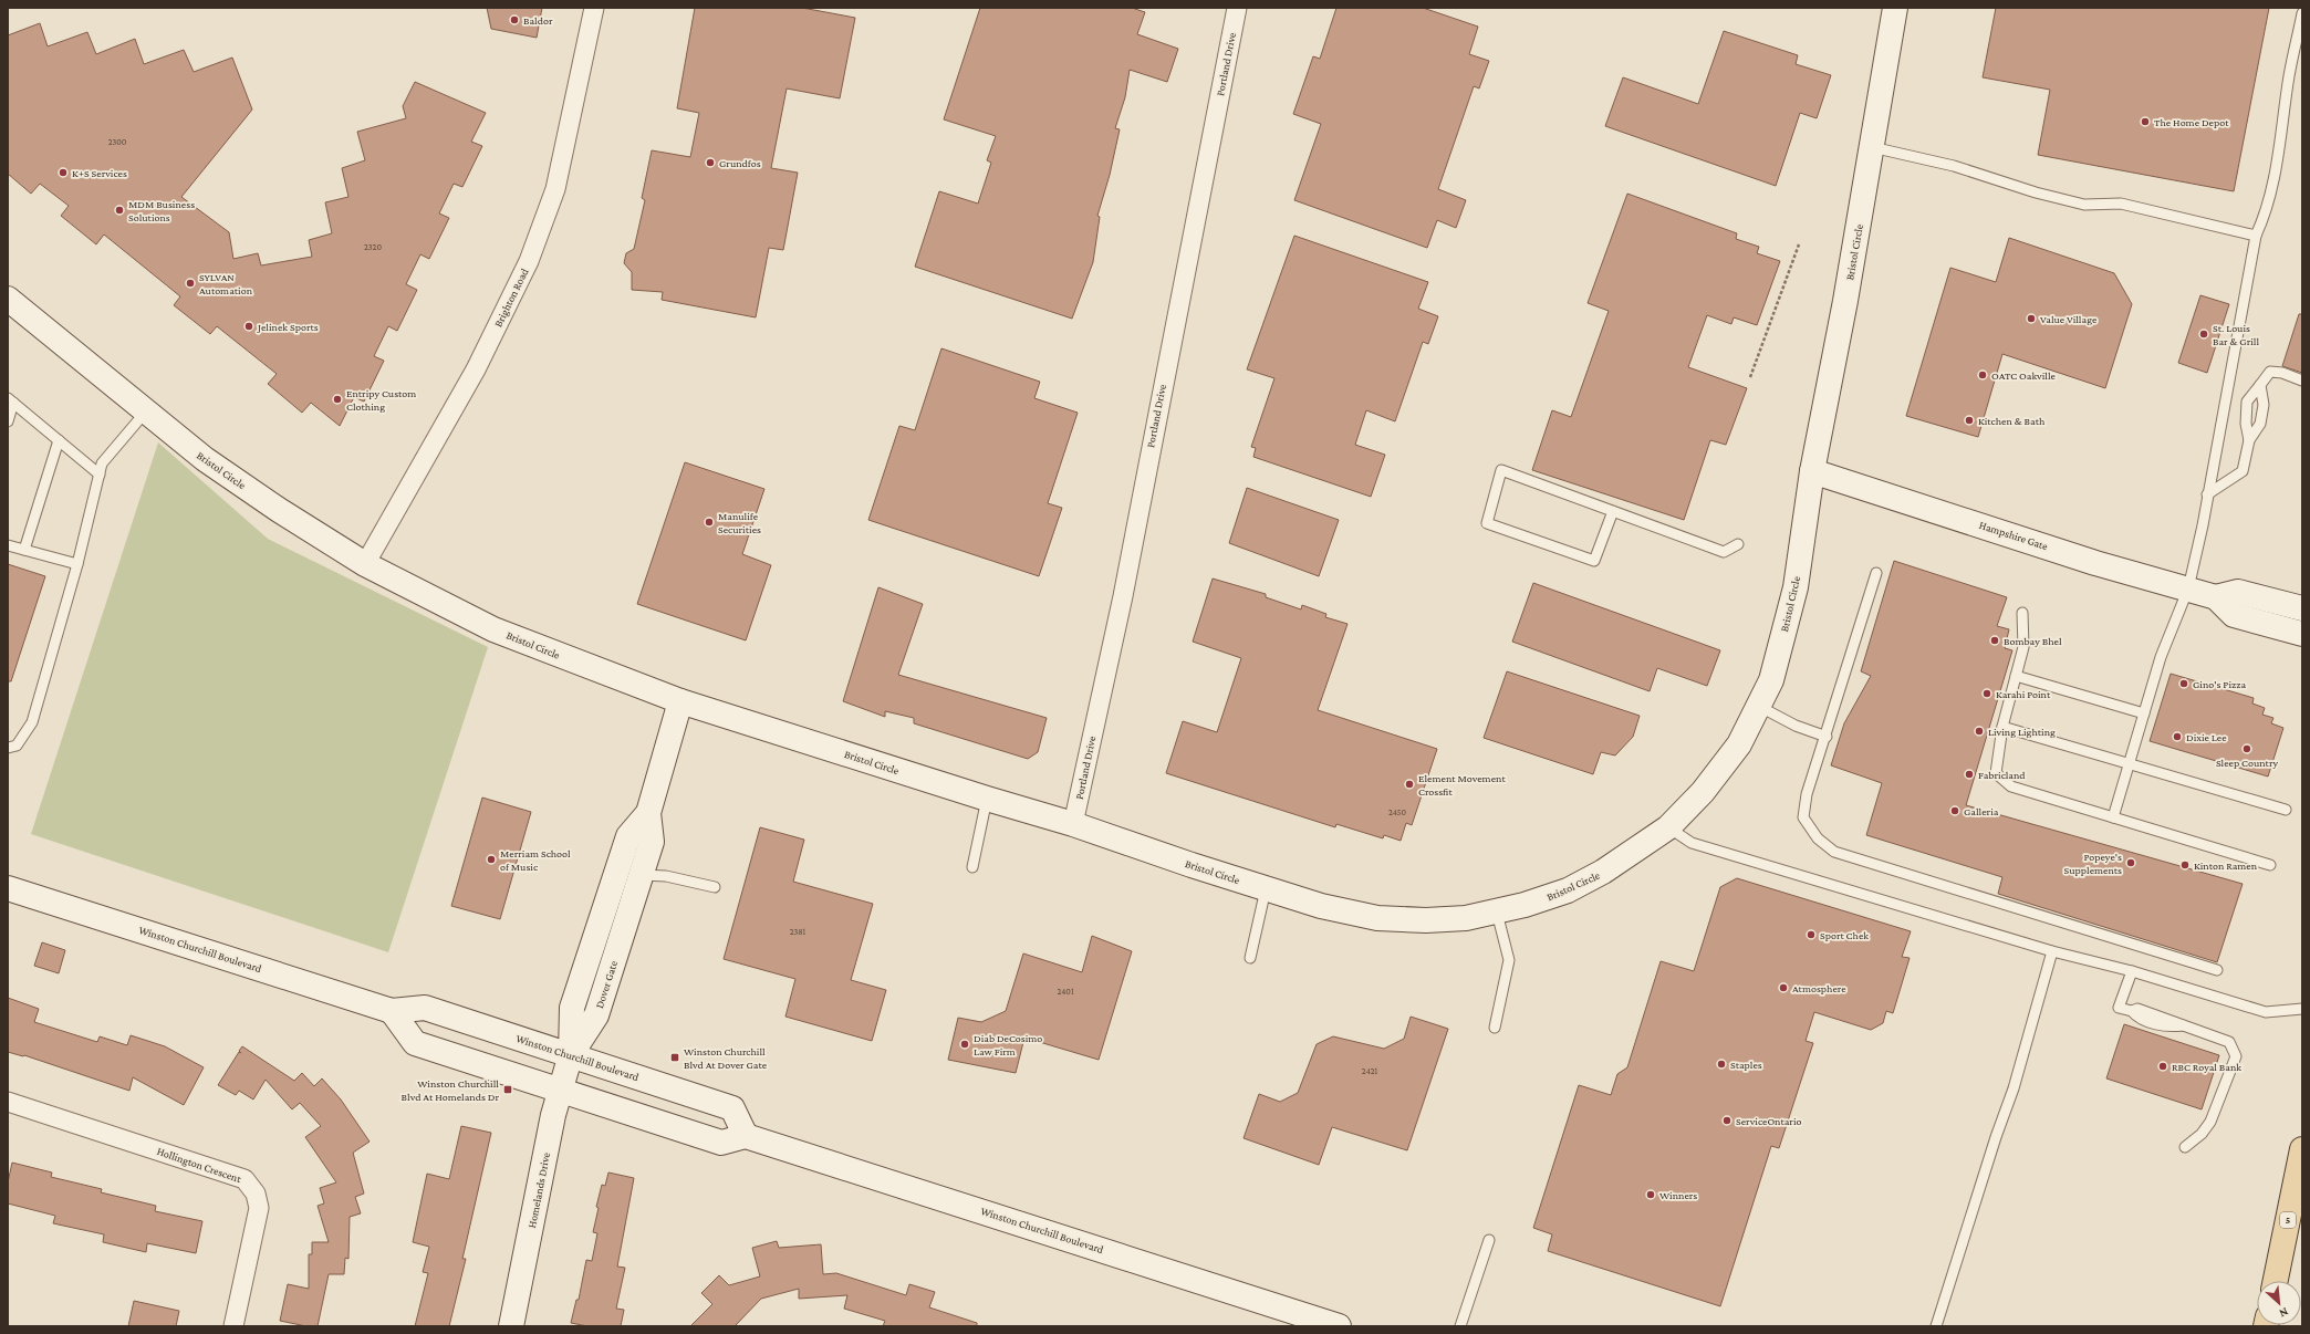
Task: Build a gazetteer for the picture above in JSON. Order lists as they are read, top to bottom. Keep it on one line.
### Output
{"streets":{"main road":["5"],"street":["Portland Drive","Bristol Circle","Brighton Road","Hampshire Gate","Winston Churchill Boulevard","Dover Gate","Hollington Crescent","Homelands Drive"]},"crossings":[["Portland Drive","Bristol Circle"],["Bristol Circle","Brighton Road"],["Bristol Circle","Hampshire Gate"],["Bristol Circle","Dover Gate"],["Winston Churchill Boulevard","Dover Gate"],["Winston Churchill Boulevard","Homelands Drive"],["Dover Gate","Homelands Drive"]],"places":{"other":["Baldor","The Home Depot","Grundfos","K+S Services","MDM Business Solutions","SYLVAN Automation","Value Village","Jelinek Sports","St. Louis Bar & Grill","OATC Oakville","Entripy Custom Clothing","Kitchen & Bath","Manulife Securities","Bombay Bhel","Gino's Pizza","Karahi Point","Living Lighting","Dixie Lee","Sleep Country","Fabricland","Element Movement Crossfit","Galleria","Merriam School of Music","Popeye's Supplements","Kinton Ramen","Sport Chek","Atmosphere","Diab DeCosimo Law Firm","Staples","RBC Royal Bank","ServiceOntario","Winners"],"transit":["Winston Churchill Blvd At Dover Gate","Winston Churchill Blvd At Homelands Dr"]},"house_numbers":["2300","2320","2450","2381","2401","2421"],"north":"bottom right"}
